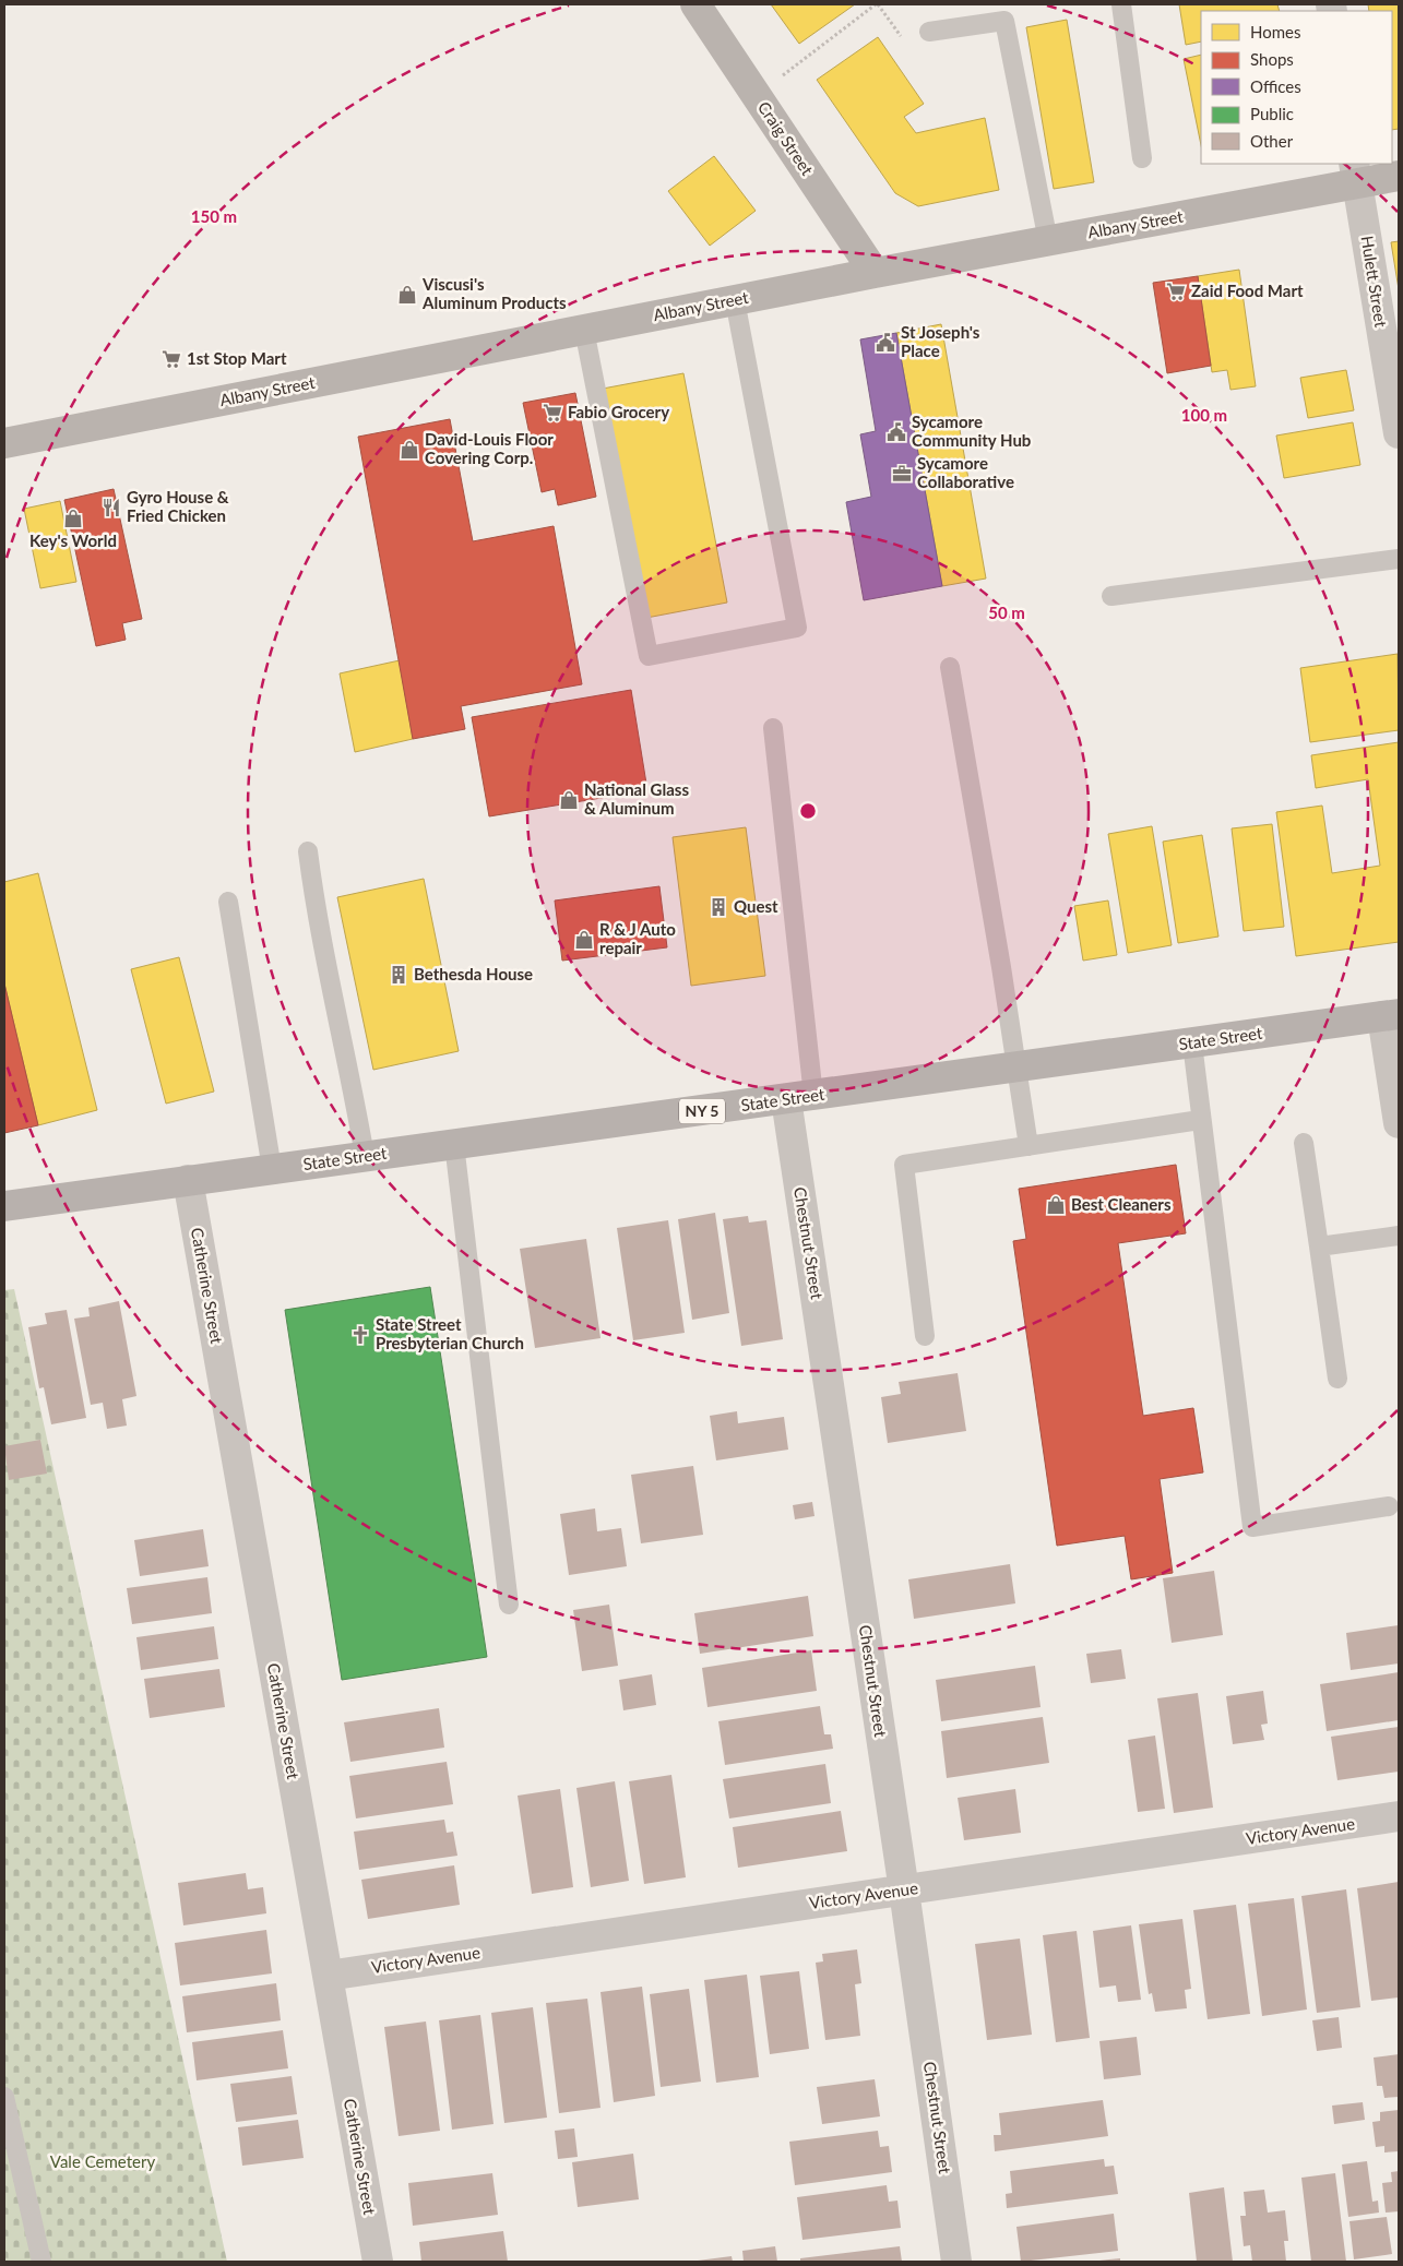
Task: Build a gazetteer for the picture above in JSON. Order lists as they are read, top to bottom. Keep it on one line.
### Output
{"streets":{"main road":["State Street","NY 5"],"street":["Craig Street","Albany Street","Hulett Street","Chestnut Street","Catherine Street","Victory Avenue"]},"crossings":[["Craig Street","Albany Street"],["Albany Street","Hulett Street"],["State Street","Chestnut Street"],["State Street","Catherine Street"],["Chestnut Street","Victory Avenue"],["Catherine Street","Victory Avenue"]],"parks":["Vale Cemetery"],"places":{"supermarket":["Zaid Food Mart","1st Stop Mart","Fabio Grocery"],"shop":["Viscusi's Aluminum Products","David-Louis Floor Covering Corp.","Key's World","National Glass & Aluminum","R & J Auto repair","Best Cleaners"],"public building":["St Joseph's Place","Sycamore Community Hub"],"office":["Sycamore Collaborative"],"restaurant":["Gyro House & Fried Chicken"],"building":["Quest","Bethesda House"],"church":["State Street Presbyterian Church"]},"legend":["Homes","Shops","Offices","Public","Other"],"rings":["150 m","100 m","50 m"]}
